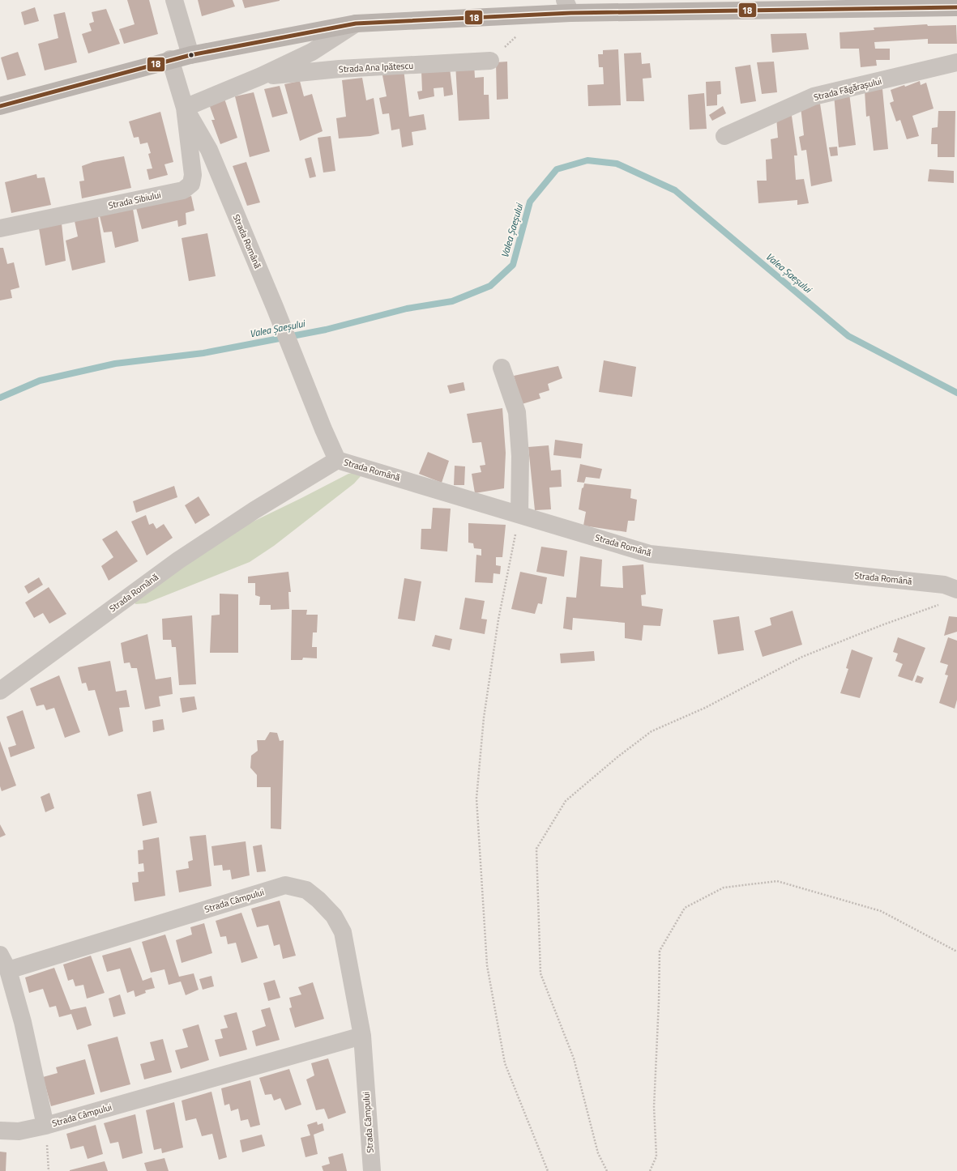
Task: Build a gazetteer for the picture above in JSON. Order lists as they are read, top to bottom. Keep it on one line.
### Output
{"streets":{"main road":["Strada Ana Ipătescu"],"street":["Strada Făgărașului","Strada Sibiului","Strada Română","Strada Câmpului"]},"crossings":[["Strada Ana Ipătescu","Strada Sibiului"],["Strada Ana Ipătescu","Strada Română"],["Strada Sibiului","Strada Română"]],"water":["Valea Șaeșului"],"lines":["transit line 18"]}
